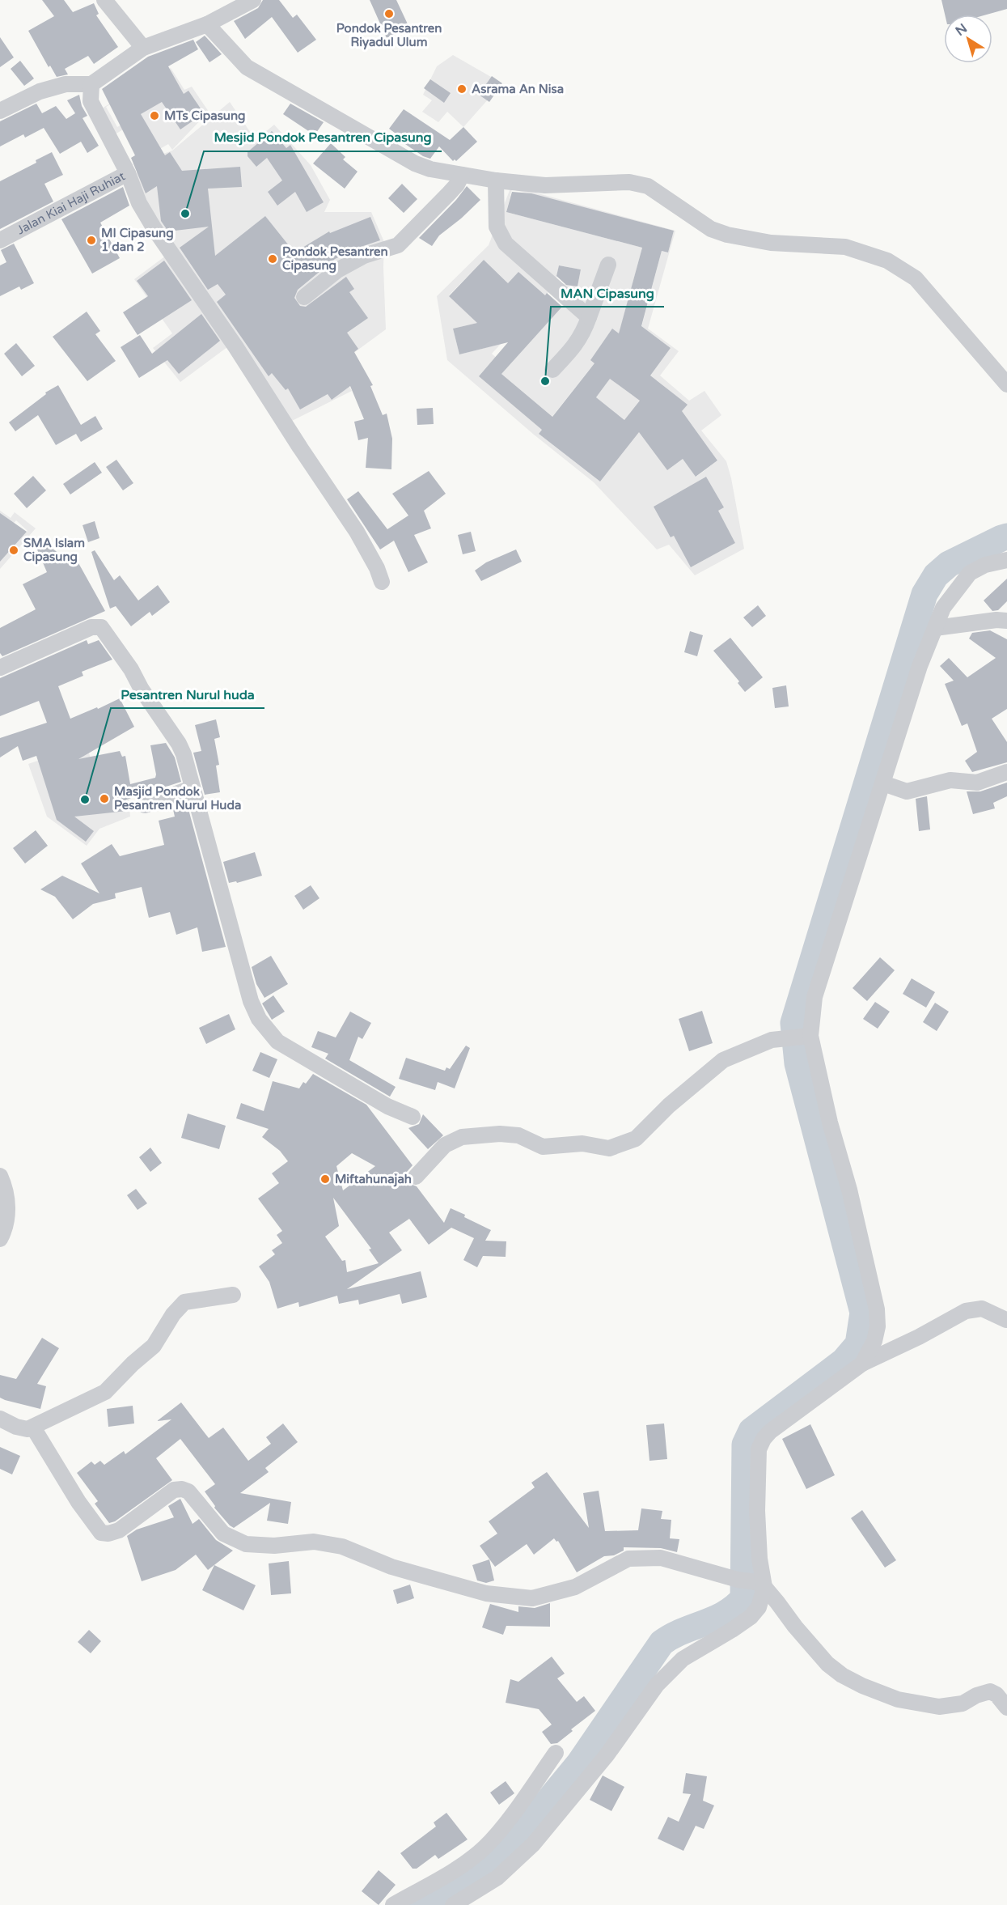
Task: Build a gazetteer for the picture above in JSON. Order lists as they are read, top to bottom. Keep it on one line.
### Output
{"streets":{"street":["Jalan Kiai Haji Ruhiat"]},"places":["Pondok Pesantren Riyadul Ulum","Asrama An Nisa","MTs Cipasung","Mesjid Pondok Pesantren Cipasung","MI Cipasung 1 dan 2","Pondok Pesantren Cipasung","MAN Cipasung","SMA Islam Cipasung","Masjid Pondok Pesantren Nurul Huda","Pesantren Nurul huda","Miftahunajah"],"north":"top left"}
